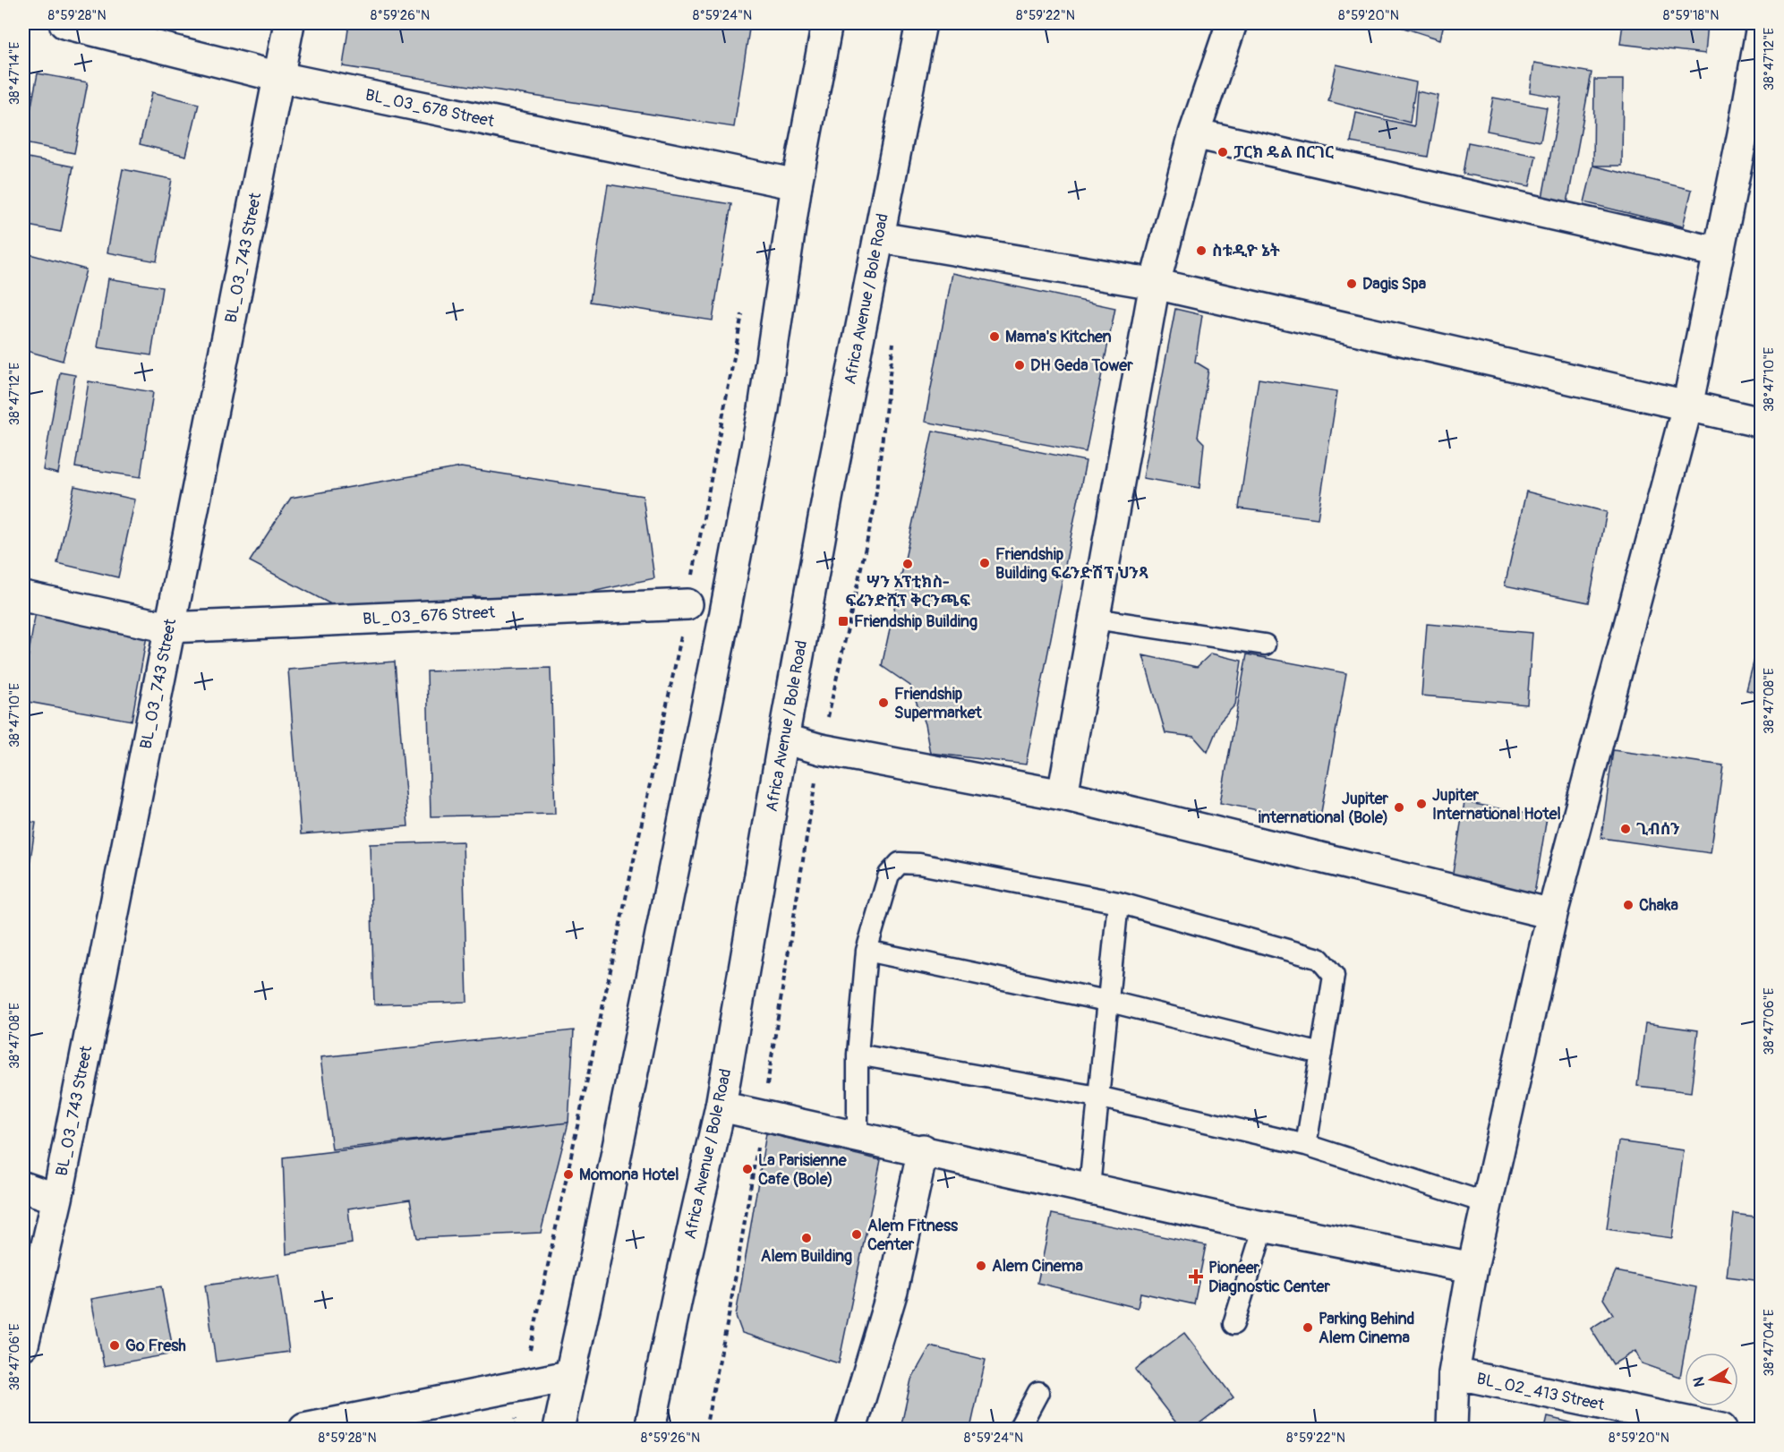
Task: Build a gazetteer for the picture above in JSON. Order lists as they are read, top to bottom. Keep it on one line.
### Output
{"streets":{"street":["BL_03_678 Street","BL_03_743 Street","Africa Avenue / Bole Road","BL_03_676 Street","BL_02_413 Street"]},"crossings":[["BL_03_678 Street","BL_03_743 Street"],["BL_03_743 Street","BL_03_676 Street"]],"places":{"other":["ፓርክ ዴል በርገር","ስቱዲዮ ኔት","Dagis Spa","Mama's Kitchen","DH Geda Tower","Friendship Building ፍሬንድሽፕ ህንጻ","ሣን አፕቲክስ- ፍሬንድሺፕ ቅርንጫፍ","Friendship Supermarket","Jupiter International Hotel","Jupiter international (Bole)","ጊብሰን","Chaka","La Parisienne Cafe (Bole)","Momona Hotel","Alem Fitness Center","Alem Building","Alem Cinema","Parking Behind Alem Cinema","Go Fresh"],"transit":["Friendship Building"],"health":["Pioneer Diagnostic Center"]},"north":"left","coordinates":["8°59'28\"N","8°59'26\"N","8°59'24\"N","8°59'22\"N","8°59'20\"N","8°59'18\"N","38°47'12\"E","38°47'14\"E","38°47'10\"E","38°47'08\"E","38°47'06\"E","38°47'04\"E"]}
